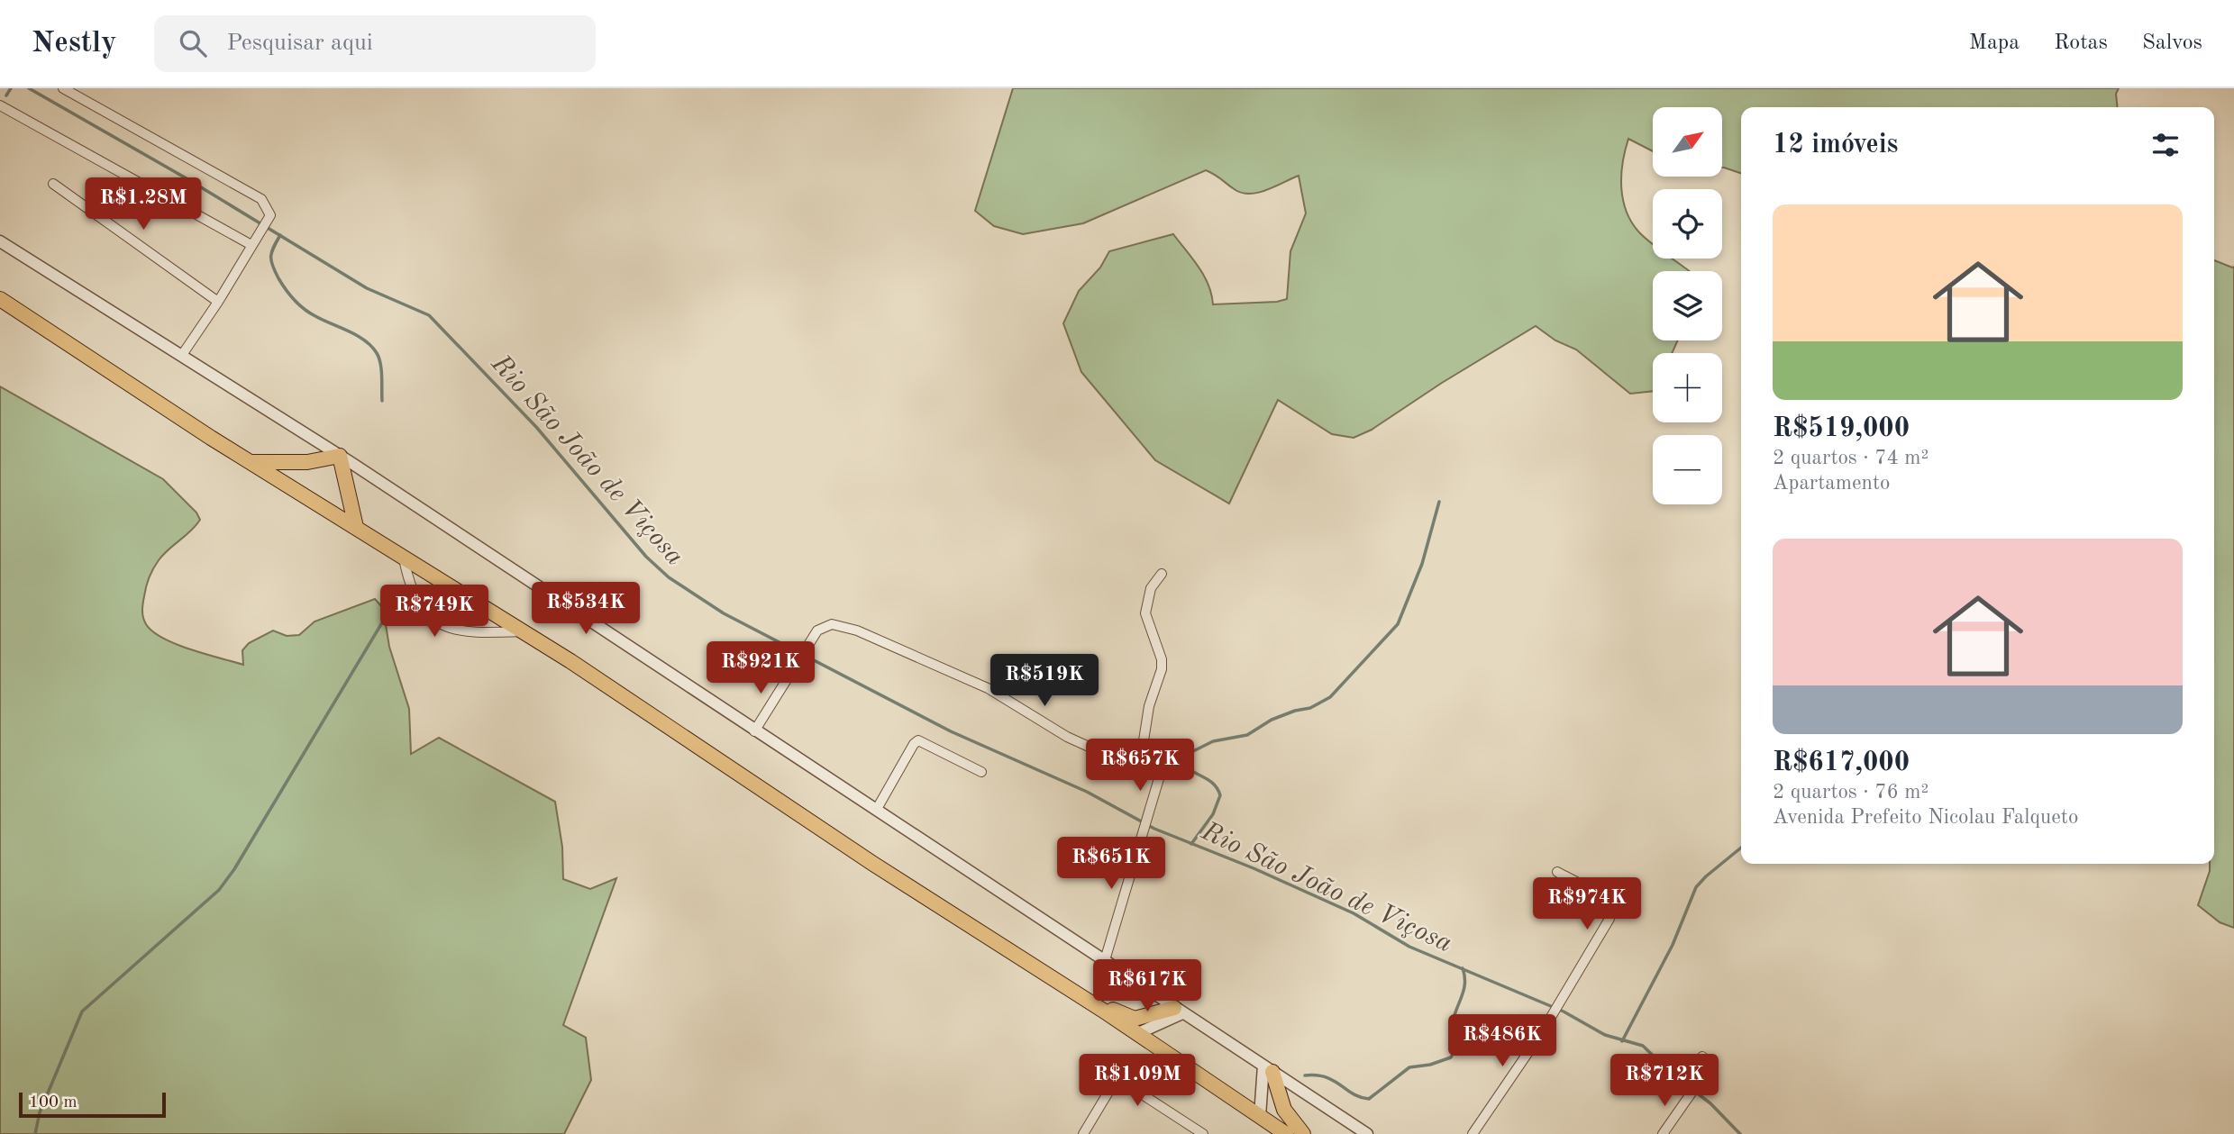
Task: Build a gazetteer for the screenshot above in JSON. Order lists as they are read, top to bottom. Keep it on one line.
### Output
{"water":["Rio São João de Viçosa"],"scale_bar":"100 m","north":"top right","page":{"header":"Nestly","search":"Pesquisar aqui","nav":["Mapa","Rotas","Salvos"],"map_buttons":["+","−"],"heading":"12 imóveis","price":["R$1.28M","R$534K","R$749K","R$921K","R$519K","R$657K","R$651K","R$974K","R$617K","R$486K","R$1.09M","R$712K"],"list":[{"name":"R$519,000","note":"2 quartos · 74 m² · Apartamento"},{"name":"R$617,000","note":"2 quartos · 76 m² · Avenida Prefeito Nicolau Falqueto"}],"scale":"100 m"}}
